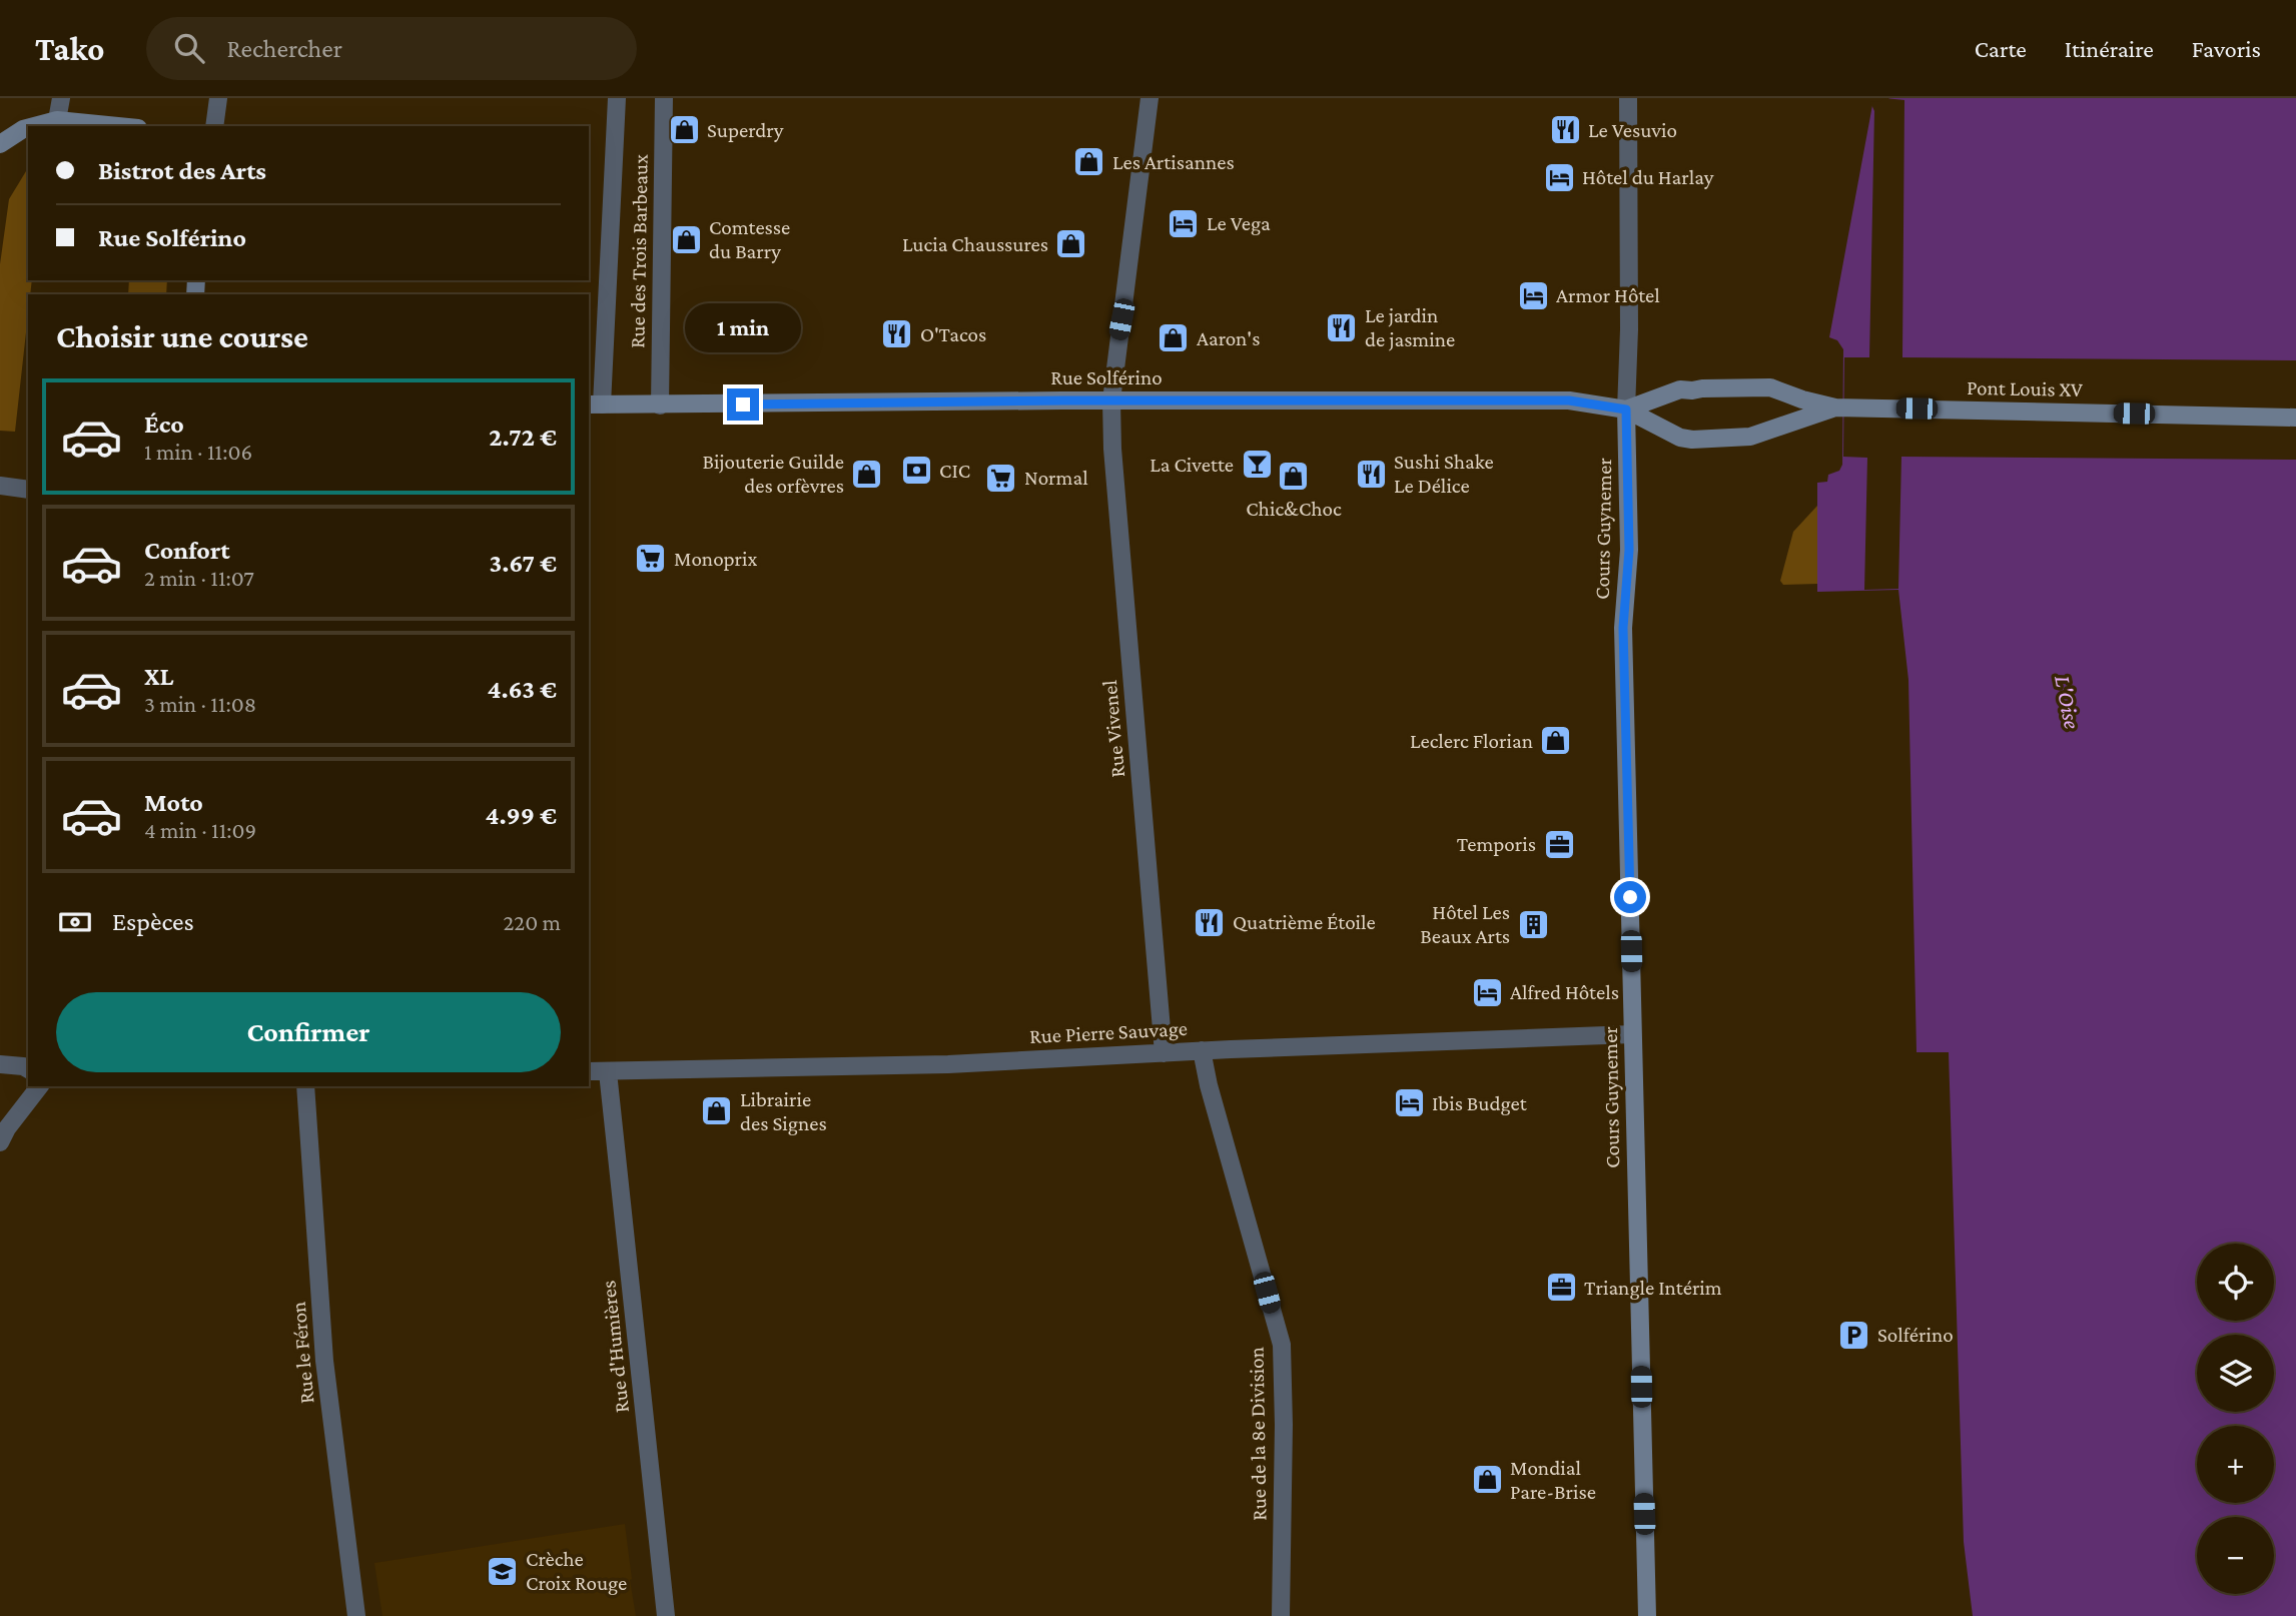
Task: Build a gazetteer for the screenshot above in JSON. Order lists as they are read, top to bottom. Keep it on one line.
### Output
{"streets":{"main road":["Rue Solférino","Pont Louis XV","Cours Guynemer"],"street":["Rue des Trois Barbeaux","Rue Vivenel","Rue Pierre Sauvage","Rue d'Humières","Rue le Féron","Rue de la 8e Division"]},"crossings":[["Rue des Trois Barbeaux","Rue Solférino"],["Rue Solférino","Pont Louis XV"],["Rue Solférino","Cours Guynemer"],["Rue Solférino","Rue Vivenel"],["Cours Guynemer","Rue Pierre Sauvage"],["Rue Vivenel","Rue Pierre Sauvage"],["Rue Pierre Sauvage","Rue d'Humières"],["Rue Pierre Sauvage","Rue de la 8e Division"]],"water":["L'Oise"],"places":{"shop":["Superdry","Les Artisannes","Comtesse du Barry","Lucia Chaussures","Aaron's","Bijouterie Guilde des orfèvres","Chic&Choc","Leclerc Florian","Librairie des Signes","Mondial Pare-Brise"],"restaurant":["Le Vesuvio","Le jardin de jasmine","O'Tacos","Sushi Shake Le Délice","Quatrième Étoile"],"hotel":["Hôtel du Harlay","Le Vega","Armor Hôtel","Alfred Hôtels","Ibis Budget"],"bar":["La Civette"],"bank":["CIC"],"supermarket":["Normal","Monoprix"],"office":["Temporis","Triangle Intérim"],"building":["Hôtel Les Beaux Arts"],"parking":["Solférino"],"school or university":["Crèche Croix Rouge"]},"page":{"header":"Tako","search":"Rechercher","nav":["Carte","Itinéraire","Favoris"],"banner":["Bistrot des Arts","Rue Solférino"],"heading":"Choisir une course","bubble":"1 min","list":[{"name":"Éco","note":"1 min · 11:06","value":"2.72 €"},{"name":"Confort","note":"2 min · 11:07","value":"3.67 €"},{"name":"XL","note":"3 min · 11:08","value":"4.63 €"},{"name":"Moto","note":"4 min · 11:09","value":"4.99 €"}],"pay":["Espèces","220 m"],"buttons":"Confirmer","map_buttons":["+","−"]}}
